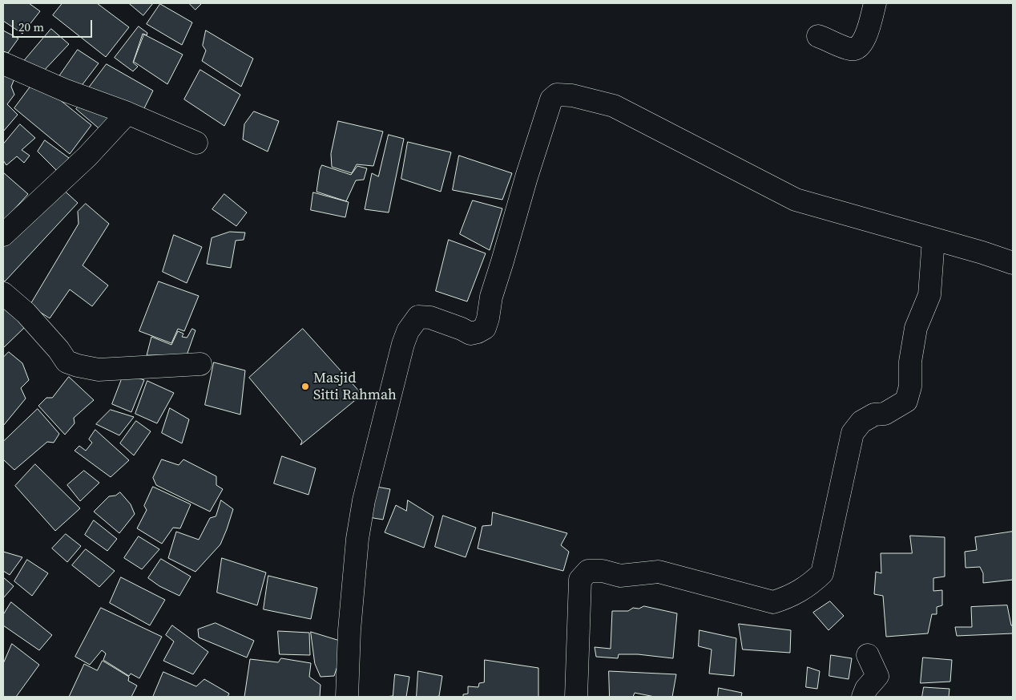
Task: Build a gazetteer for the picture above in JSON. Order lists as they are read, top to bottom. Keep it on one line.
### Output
{"places":["Masjid Sitti Rahmah"],"scale_bar":"20 m"}
